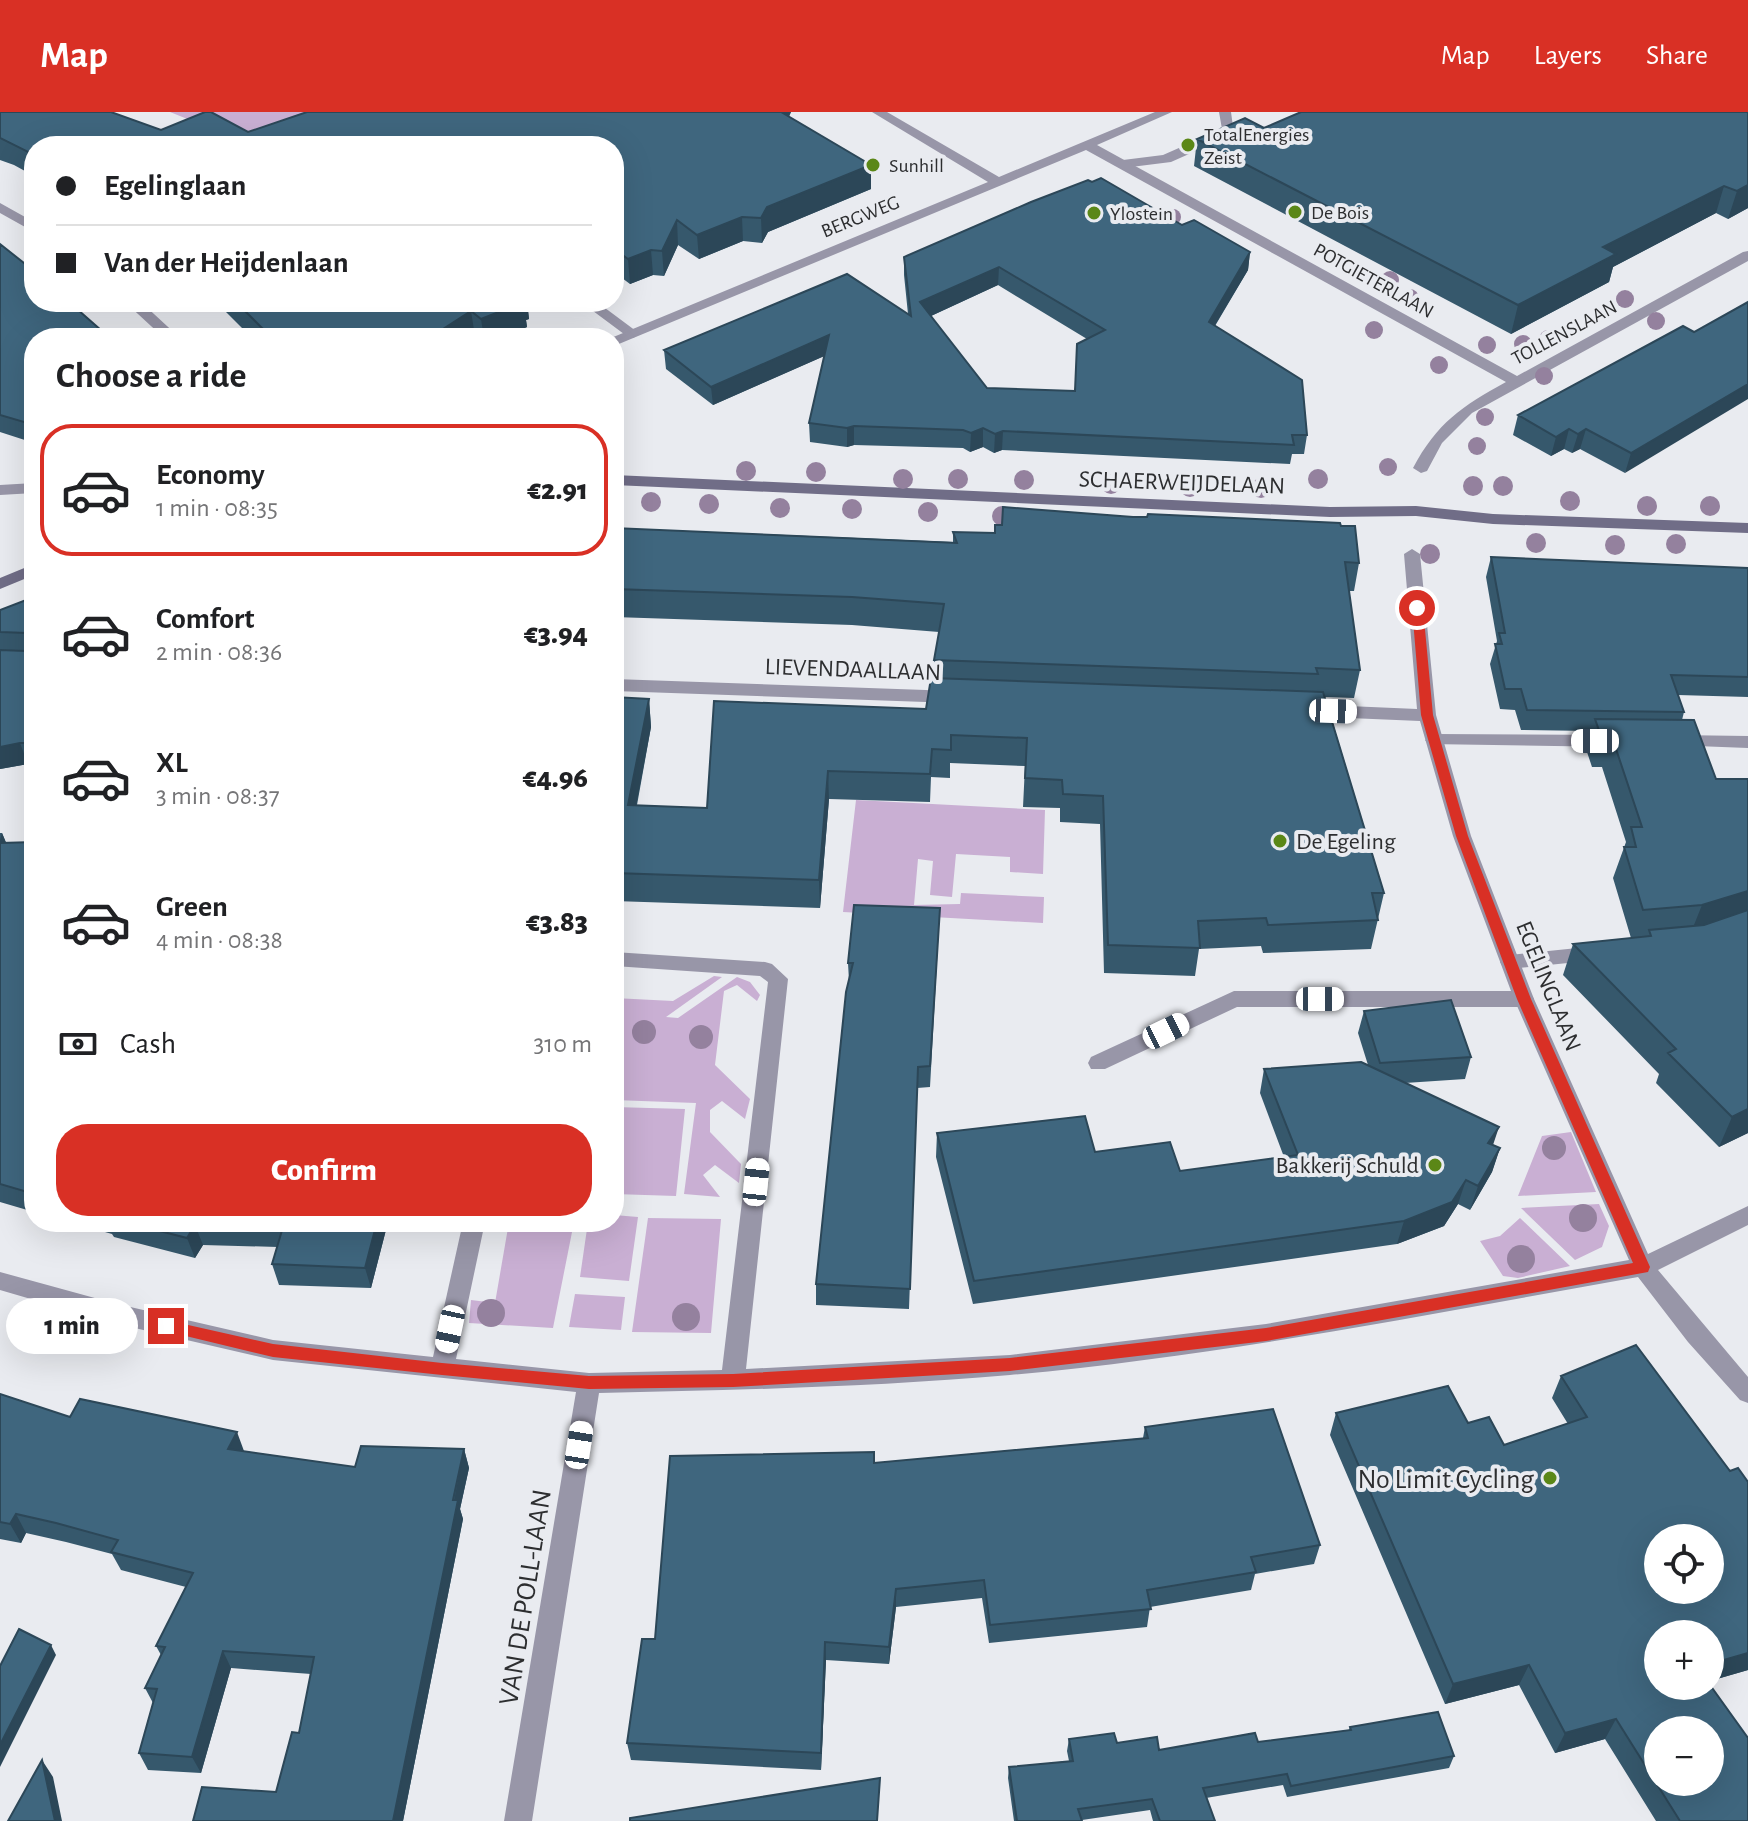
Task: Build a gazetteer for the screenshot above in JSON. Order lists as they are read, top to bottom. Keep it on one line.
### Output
{"streets":{"street":["BERGWEG","POTGIETERLAAN","TOLLENSLAAN","SCHAERWEIJDELAAN","LIEVENDAALLAAN","EGELINGLAAN","VAN DE POLL-LAAN"]},"crossings":[["BERGWEG","POTGIETERLAAN"],["POTGIETERLAAN","TOLLENSLAAN"]],"places":["TotalEnergies Zeist","Sunhill","De Bois","Ylostein","De Egeling","Bakkerij Schuld","No Limit Cycling"],"page":{"header":"Map","nav":["Map","Layers","Share"],"banner":["Egelinglaan","Van der Heijdenlaan"],"heading":"Choose a ride","list":[{"name":"Economy","note":"1 min · 08:35","value":"€2.91"},{"name":"Comfort","note":"2 min · 08:36","value":"€3.94"},{"name":"XL","note":"3 min · 08:37","value":"€4.96"},{"name":"Green","note":"4 min · 08:38","value":"€3.83"}],"pay":["Cash","310 m"],"buttons":"Confirm","bubble":"1 min","map_buttons":["+","−"]}}
